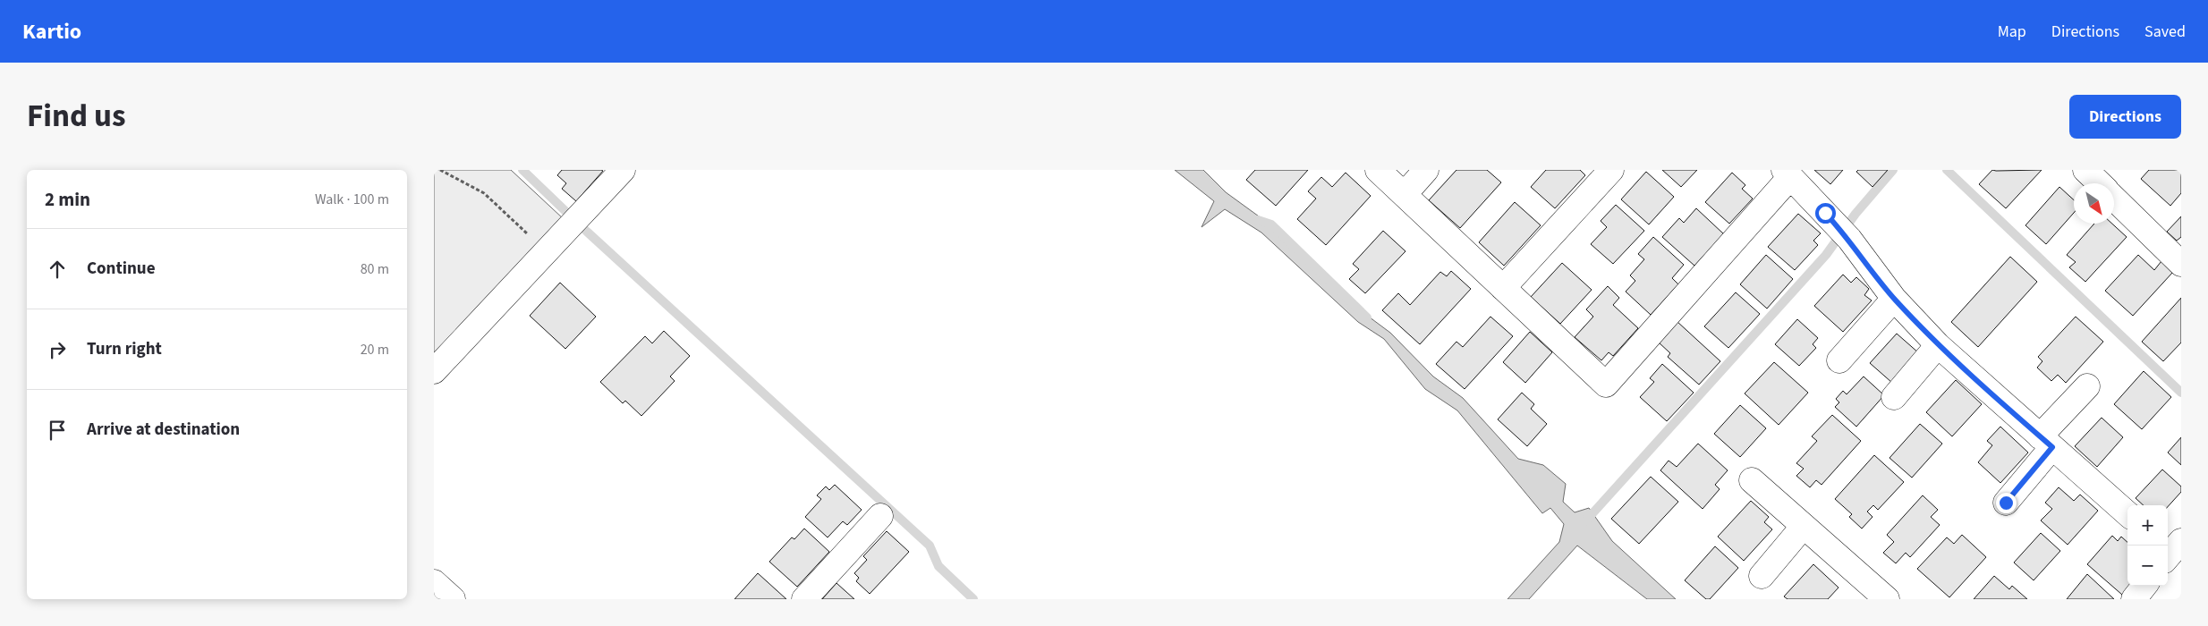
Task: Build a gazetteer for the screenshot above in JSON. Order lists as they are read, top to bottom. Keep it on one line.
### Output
{"north":"bottom right","page":{"header":"Kartio","nav":["Map","Directions","Saved"],"title":"Find us","buttons":"Directions","heading":["2 min","Walk · 100 m"],"list":[["Continue","80 m"],["Turn right","20 m"],"Arrive at destination"],"map_buttons":["+","−"]}}
